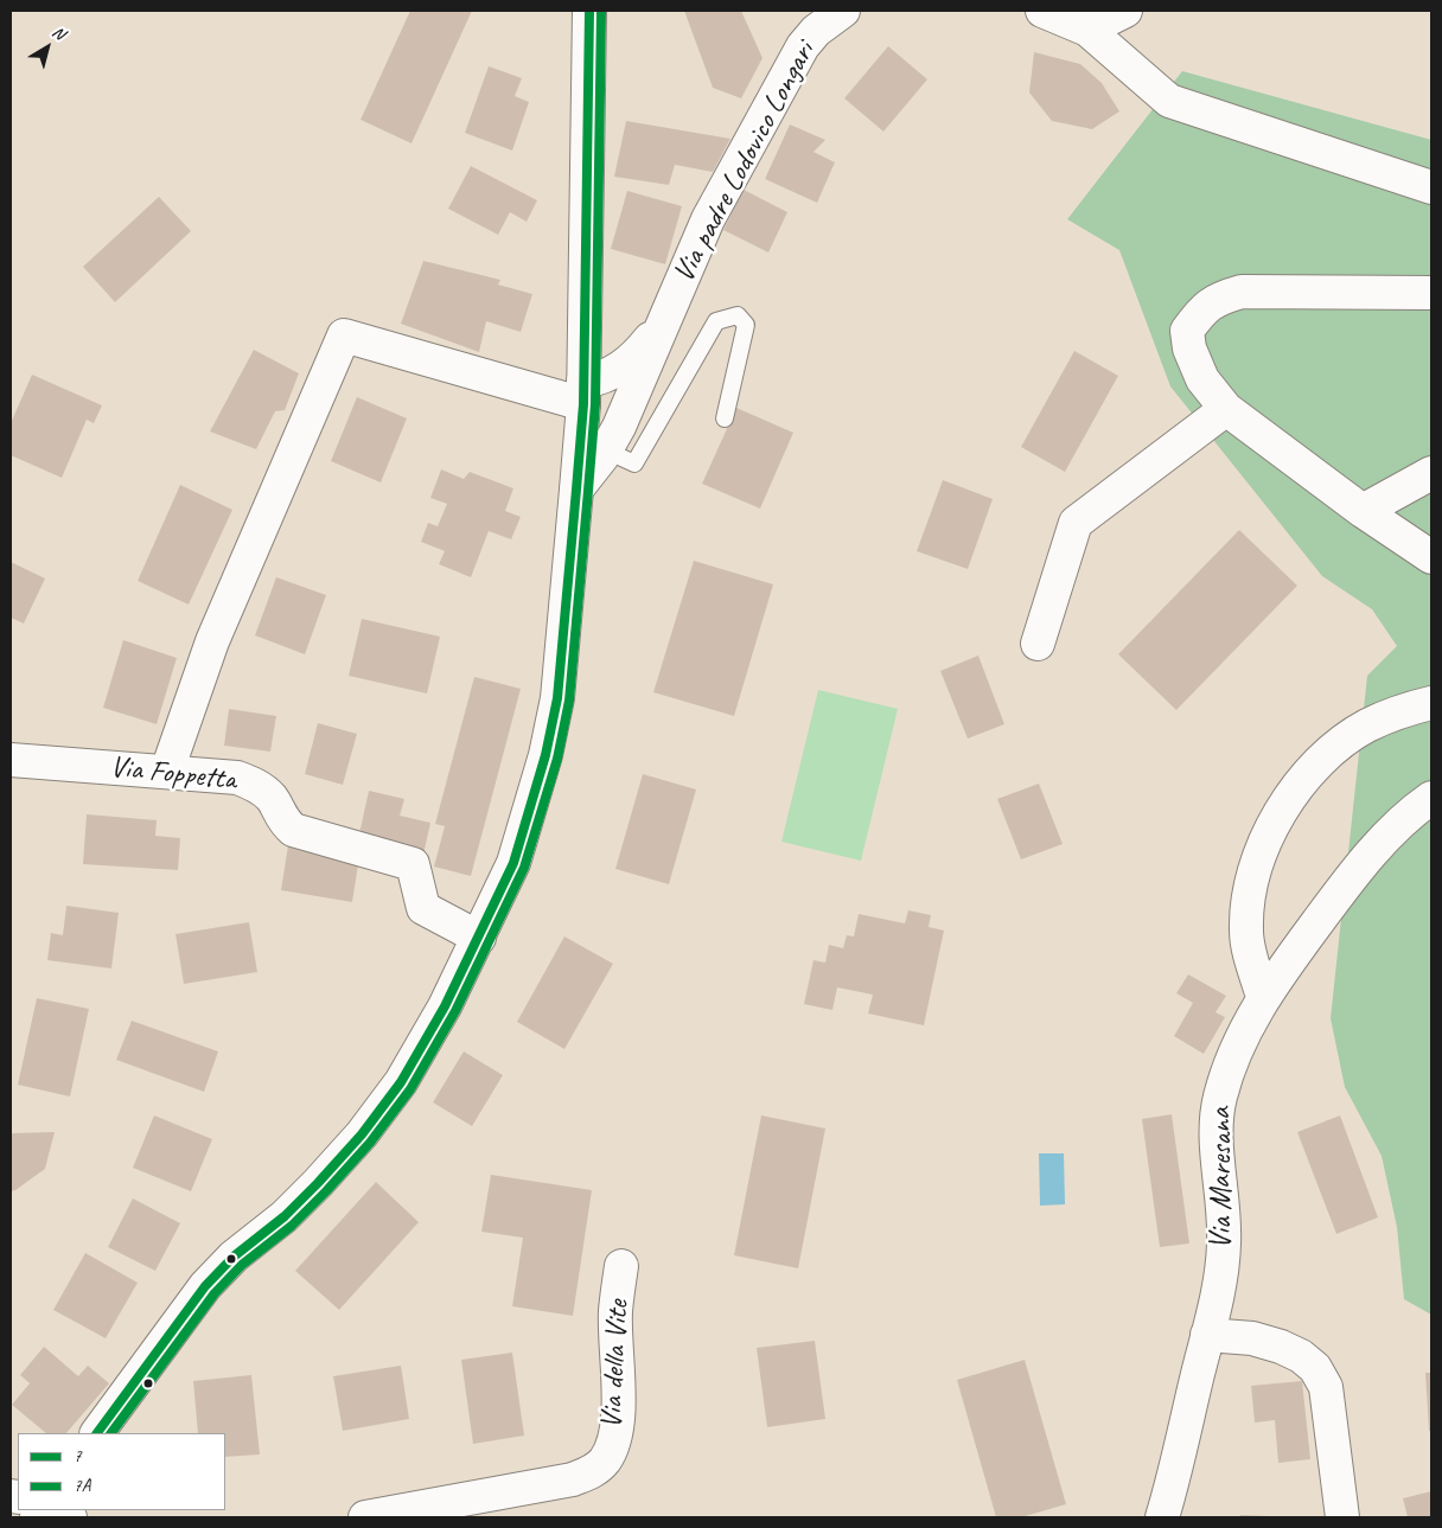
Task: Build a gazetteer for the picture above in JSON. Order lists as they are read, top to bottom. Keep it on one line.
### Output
{"streets":{"street":["Via padre Lodovico Longari","Via Foppetta","Via Maresana","Via della Vite"]},"lines":["transit line 7","transit line 7A"],"legend":["7","7A"],"north":"top right"}
